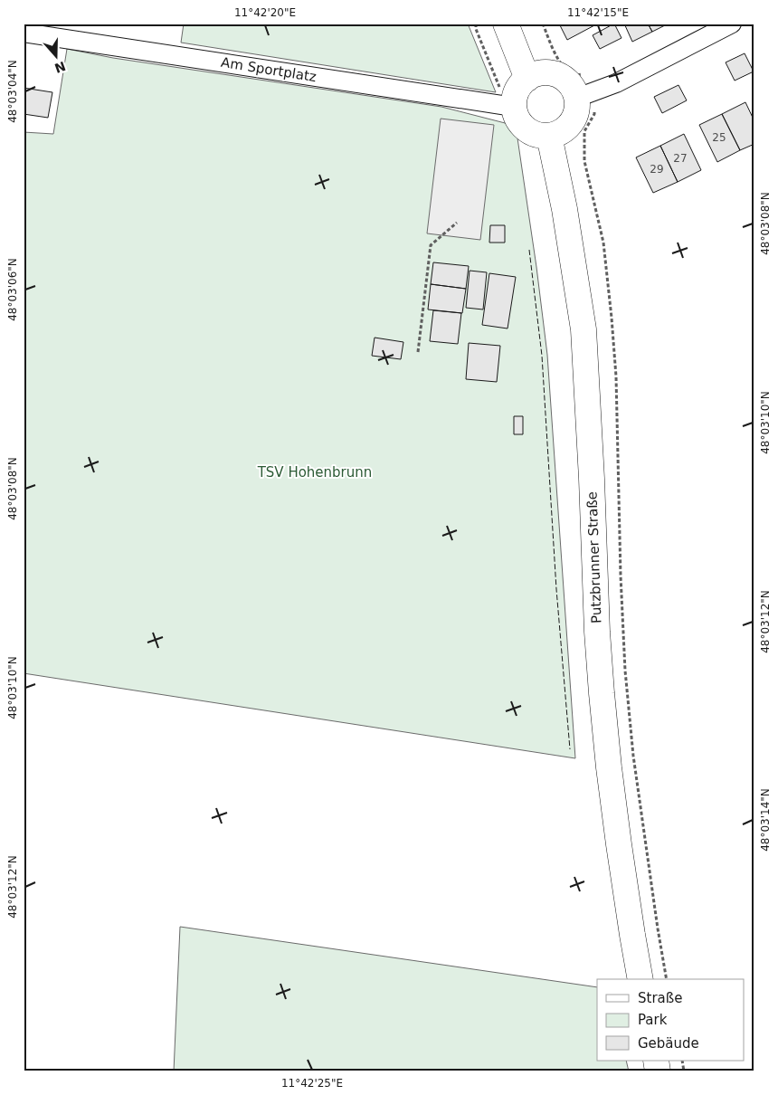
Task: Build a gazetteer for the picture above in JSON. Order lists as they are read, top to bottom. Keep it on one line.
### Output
{"streets":{"main road":["Putzbrunner Straße"],"street":["Am Sportplatz"]},"crossings":[["Am Sportplatz","Putzbrunner Straße"]],"parks":["TSV Hohenbrunn"],"house_numbers":["25","27","29"],"legend":["Straße","Park","Gebäude"],"north":"bottom","coordinates":["11°42'20\"E","11°42'15\"E","48°03'04\"N","48°03'08\"N","48°03'06\"N","48°03'10\"N","48°03'12\"N","48°03'14\"N","11°42'25\"E"]}
